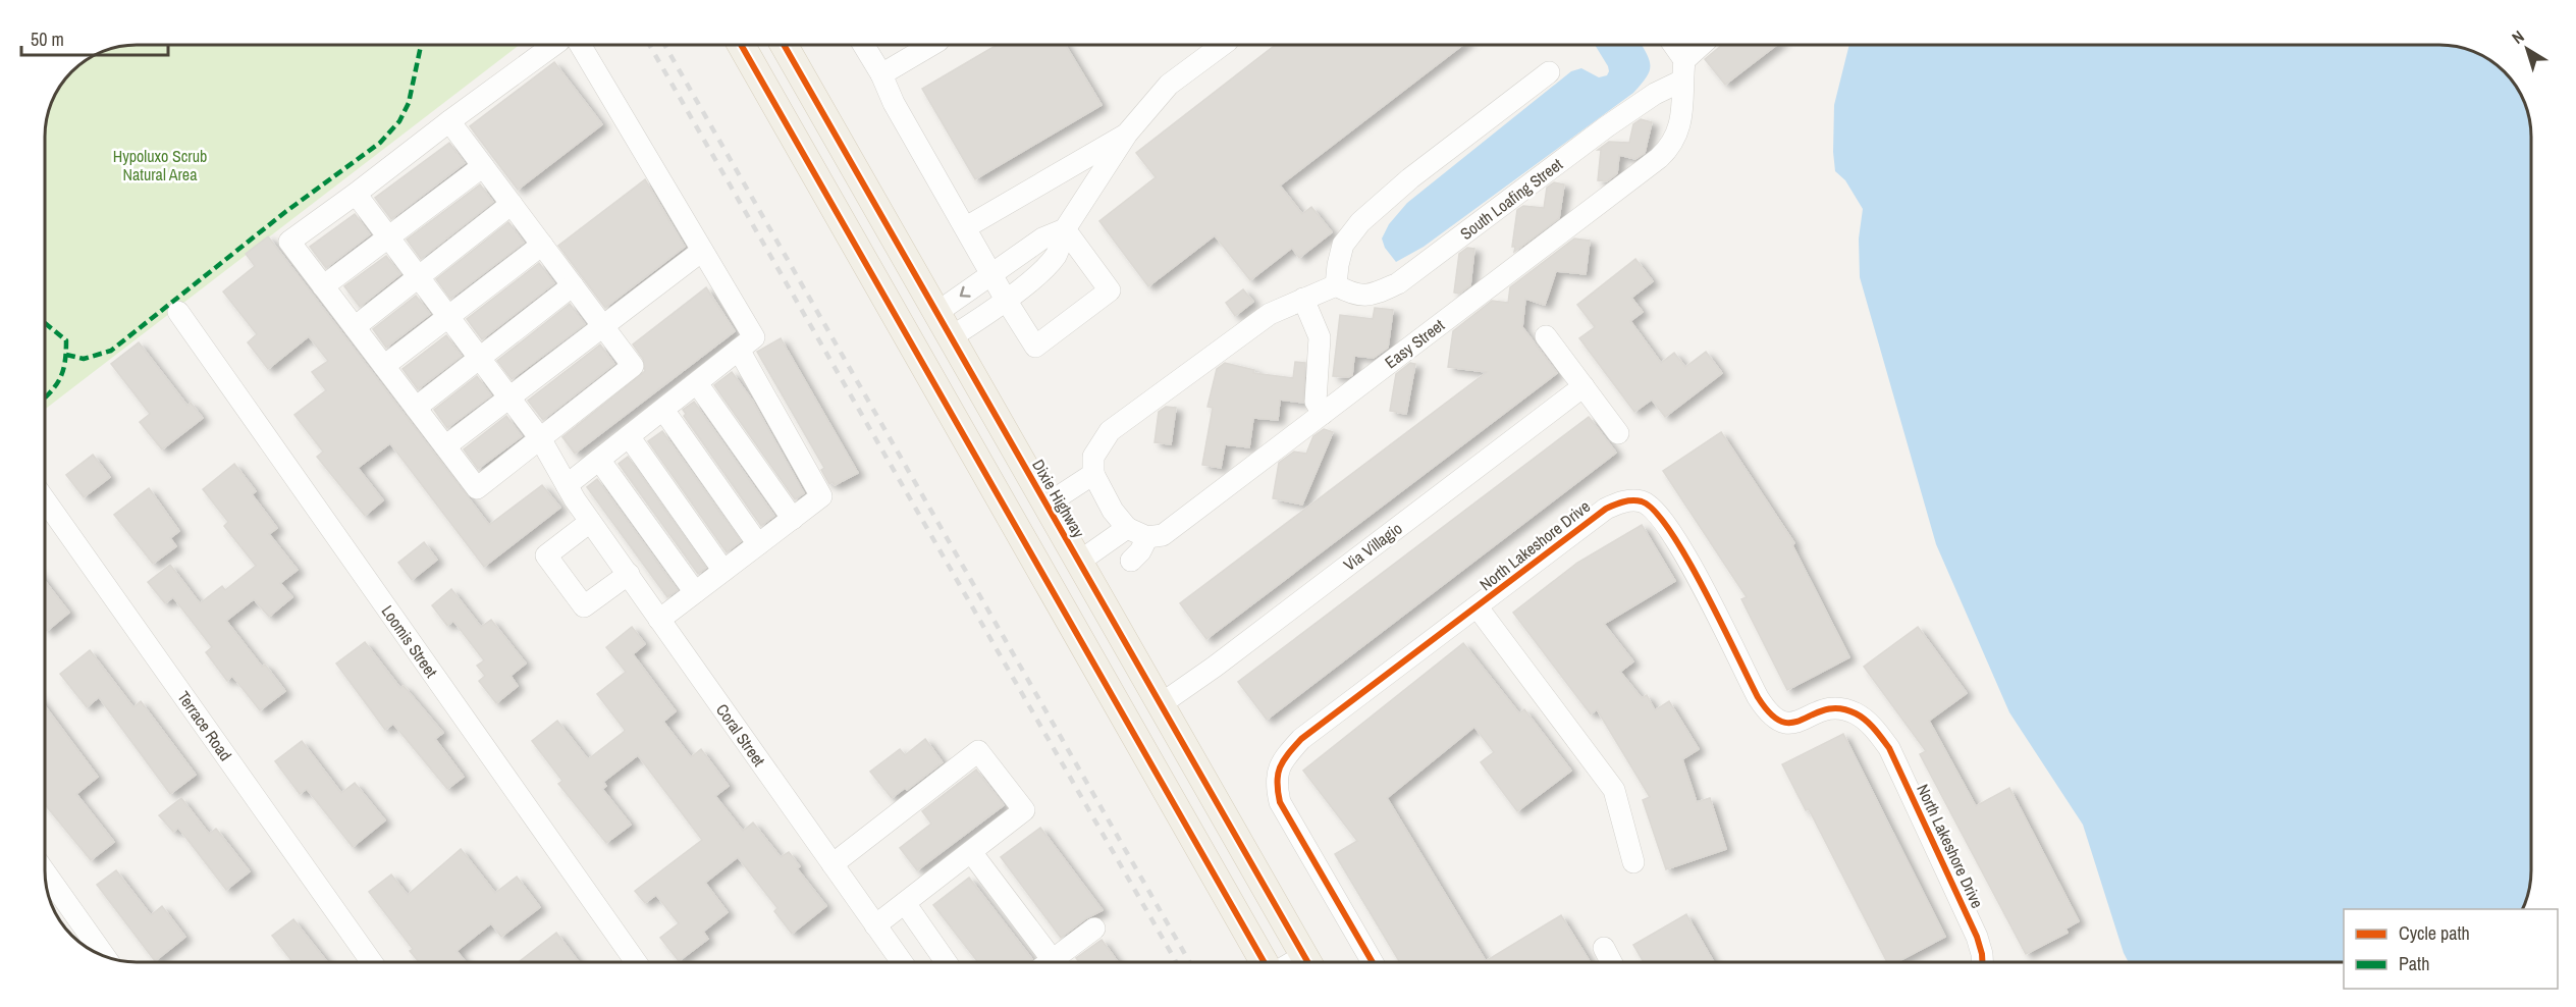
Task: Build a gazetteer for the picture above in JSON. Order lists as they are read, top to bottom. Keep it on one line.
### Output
{"streets":{"main road":["Dixie Highway"],"street":["South Loafing Street","Easy Street","North Lakeshore Drive","Via Villagio","Loomis Street","Terrace Road","Coral Street"]},"crossings":[["South Loafing Street","Easy Street"],["Dixie Highway","Via Villagio"]],"parks":["Hypoluxo Scrub Natural Area"],"legend":["Cycle path","Path"],"scale_bar":"50 m","north":"top left"}
